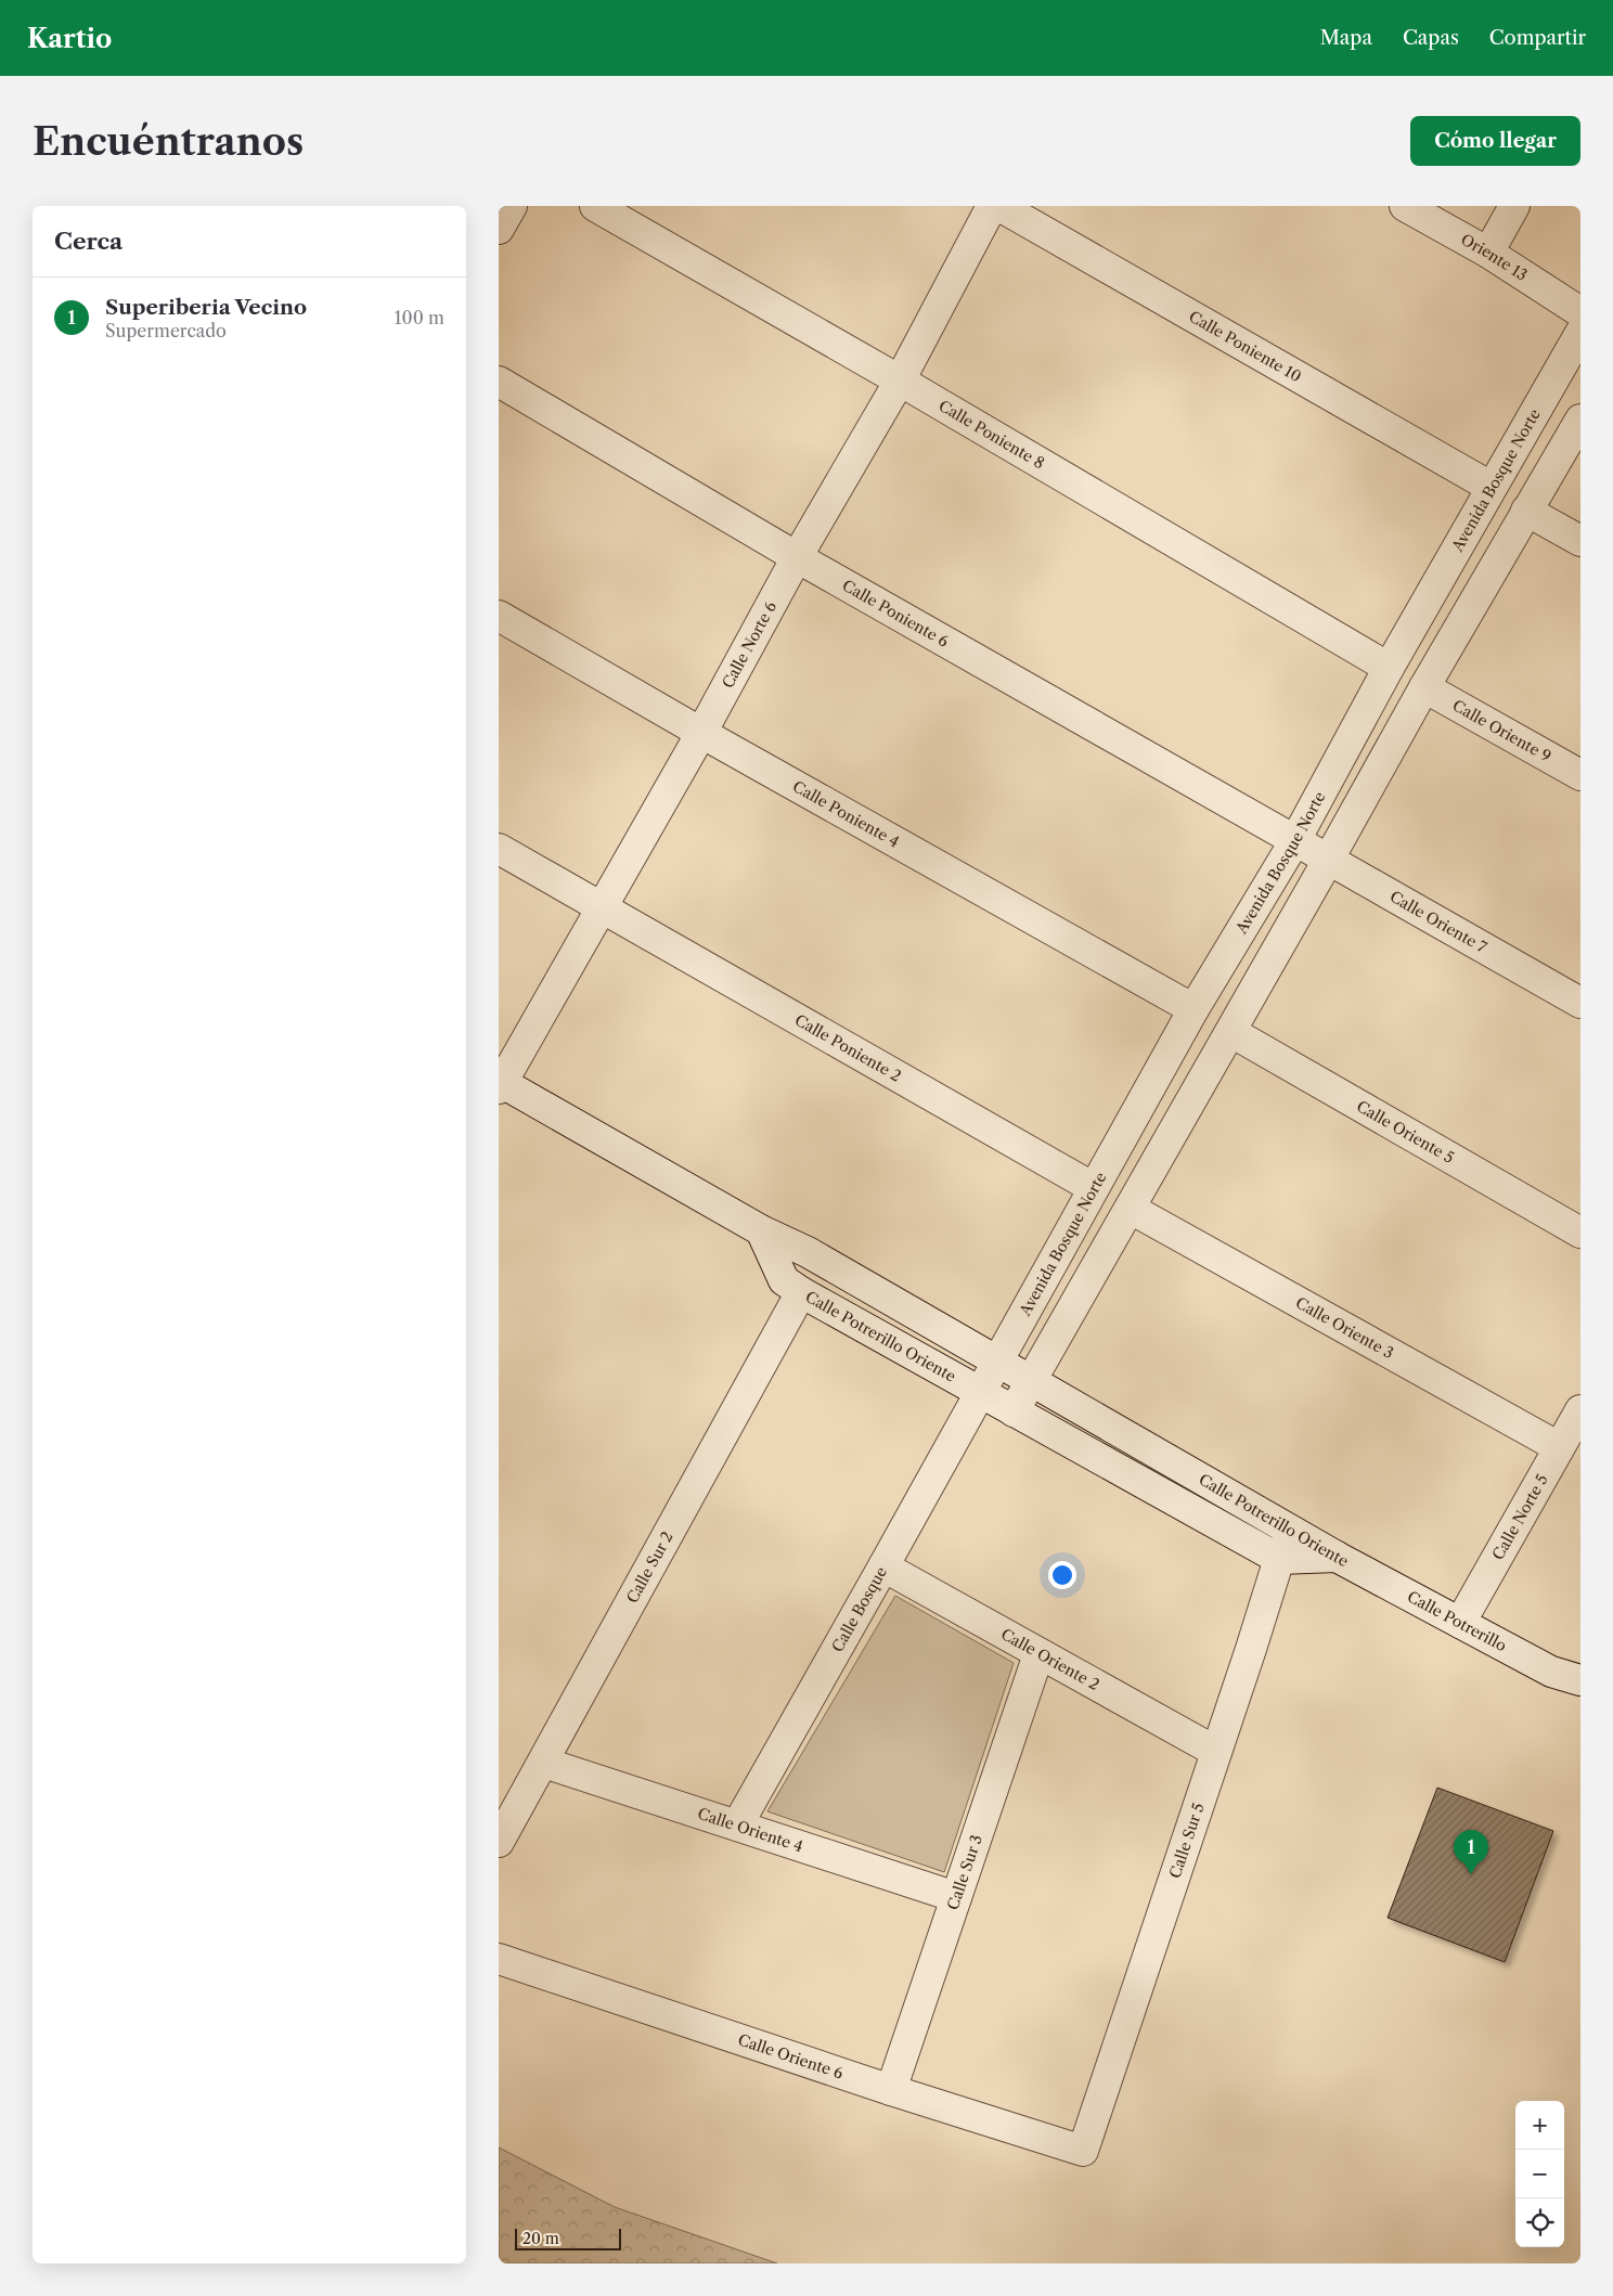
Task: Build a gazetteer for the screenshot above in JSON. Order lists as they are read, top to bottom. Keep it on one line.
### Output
{"streets":{"street":["Oriente 13","Calle Poniente 10","Calle Poniente 8","Avenida Bosque Norte","Calle Poniente 6","Calle Norte 6","Calle Oriente 9","Calle Poniente 4","Calle Oriente 7","Calle Poniente 2","Calle Oriente 5","Calle Oriente 3","Calle Potrerillo Oriente","Calle Norte 5","Calle Sur 2","Calle Bosque","Calle Potrerillo","Calle Oriente 2","Calle Oriente 4","Calle Sur 5","Calle Sur 3","Calle Oriente 6"]},"crossings":[["Calle Poniente 10","Avenida Bosque Norte"],["Calle Poniente 8","Avenida Bosque Norte"],["Calle Poniente 8","Calle Norte 6"],["Avenida Bosque Norte","Calle Poniente 6"],["Avenida Bosque Norte","Calle Poniente 4"],["Avenida Bosque Norte","Calle Oriente 7"],["Avenida Bosque Norte","Calle Poniente 2"],["Avenida Bosque Norte","Calle Potrerillo Oriente"],["Avenida Bosque Norte","Calle Bosque"],["Calle Poniente 6","Calle Norte 6"],["Calle Poniente 6","Calle Oriente 7"],["Calle Norte 6","Calle Poniente 4"],["Calle Norte 6","Calle Poniente 2"],["Calle Norte 6","Calle Potrerillo Oriente"],["Calle Oriente 3","Calle Norte 5"],["Calle Potrerillo Oriente","Calle Sur 2"],["Calle Potrerillo Oriente","Calle Bosque"],["Calle Potrerillo Oriente","Calle Potrerillo"],["Calle Potrerillo Oriente","Calle Sur 5"],["Calle Norte 5","Calle Potrerillo"],["Calle Sur 2","Calle Oriente 4"],["Calle Bosque","Calle Oriente 2"],["Calle Bosque","Calle Oriente 4"],["Calle Oriente 2","Calle Sur 5"],["Calle Oriente 2","Calle Sur 3"],["Calle Oriente 4","Calle Sur 3"],["Calle Sur 5","Calle Oriente 6"],["Calle Sur 3","Calle Oriente 6"]],"scale_bar":"20 m","page":{"header":"Kartio","nav":["Mapa","Capas","Compartir"],"buttons":"Cómo llegar","title":"Encuéntranos","heading":"Cerca","list":[{"mark":"1","name":"Superiberia Vecino","note":"Supermercado","value":"100 m"}],"pins":"1","map_buttons":["+","−"],"scale":"20 m"}}
